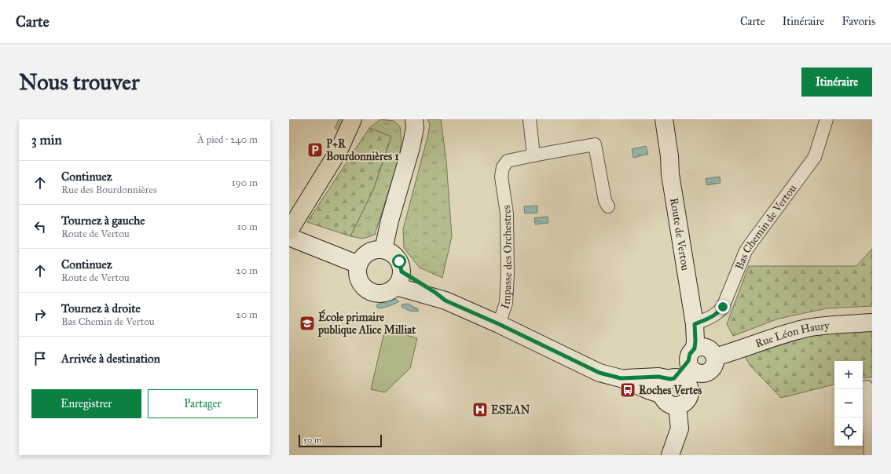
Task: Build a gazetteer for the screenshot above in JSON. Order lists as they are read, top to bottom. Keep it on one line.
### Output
{"streets":{"street":["Bas Chemin de Vertou","Route de Vertou","Impasse des Orchestres","Rue Léon Haury"]},"crossings":[["Bas Chemin de Vertou","Route de Vertou"],["Route de Vertou","Rue Léon Haury"]],"places":{"parking":["P+R Bourdonnières 1"],"school or university":["École primaire publique Alice Milliat"],"bus stop":["Roches Vertes"],"hospital":["ESEAN"]},"scale_bar":"50 m","page":{"header":"Carte","nav":["Carte","Itinéraire","Favoris"],"buttons":["Itinéraire",["Enregistrer","Partager"]],"title":"Nous trouver","heading":["3 min","À pied · 240 m"],"list":[["Continuez","Rue des Bourdonnières","190 m"],["Tournez à gauche","Route de Vertou","10 m"],["Continuez","Route de Vertou","20 m"],["Tournez à droite","Bas Chemin de Vertou","20 m"],"Arrivée à destination"],"map_buttons":["+","−"],"scale":"50 m"}}
